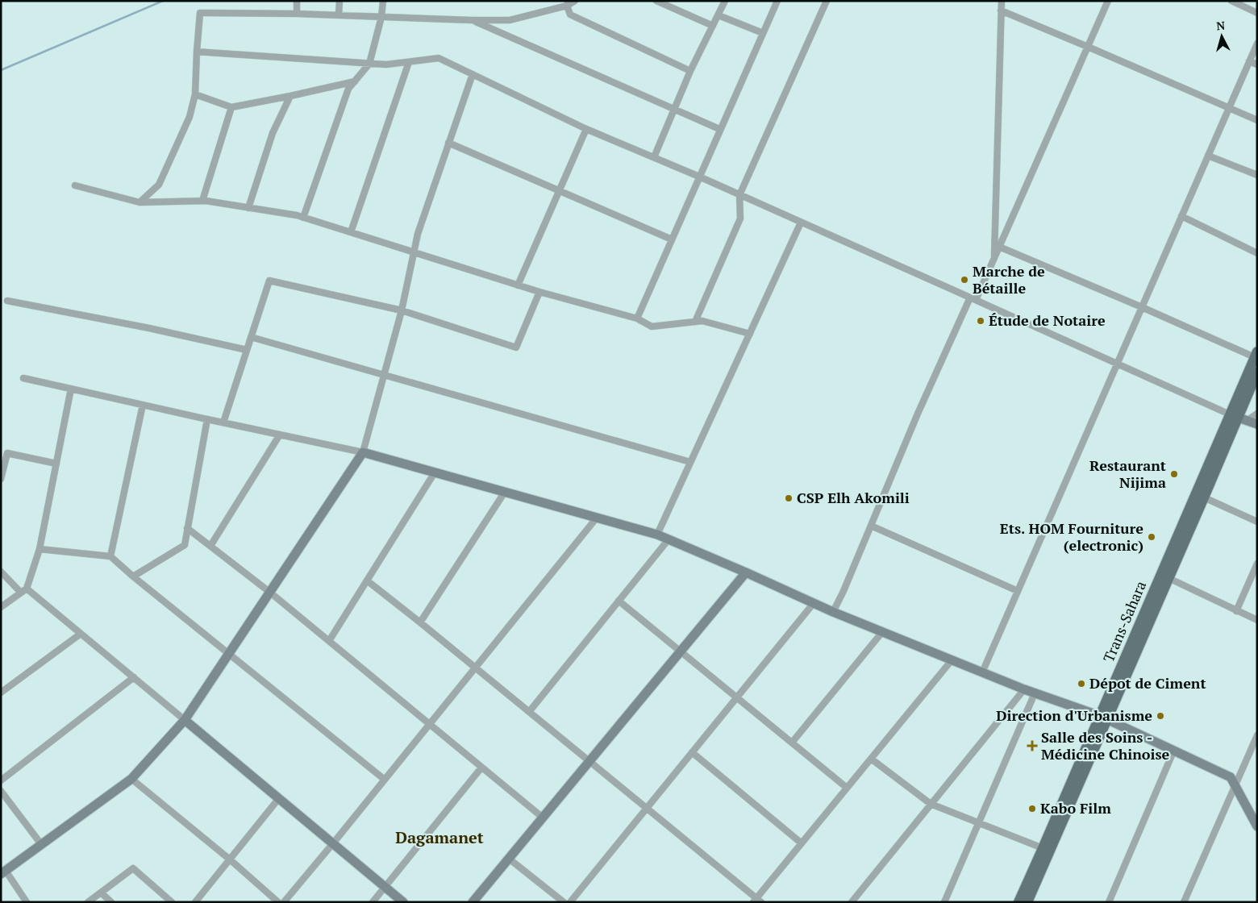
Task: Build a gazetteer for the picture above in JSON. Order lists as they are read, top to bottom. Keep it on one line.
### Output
{"streets":{"main road":["Trans-Sahara"]},"districts":["Dagamanet"],"places":{"other":["Marche de Bétaille","Étude de Notaire","Restaurant Nijima","CSP Elh Akomili","Ets. HOM Fourniture (electronic)","Dépot de Ciment","Direction d'Urbanisme","Kabo Film"],"health":["Salle des Soins - Médicine Chinoise"]},"north":"top"}
